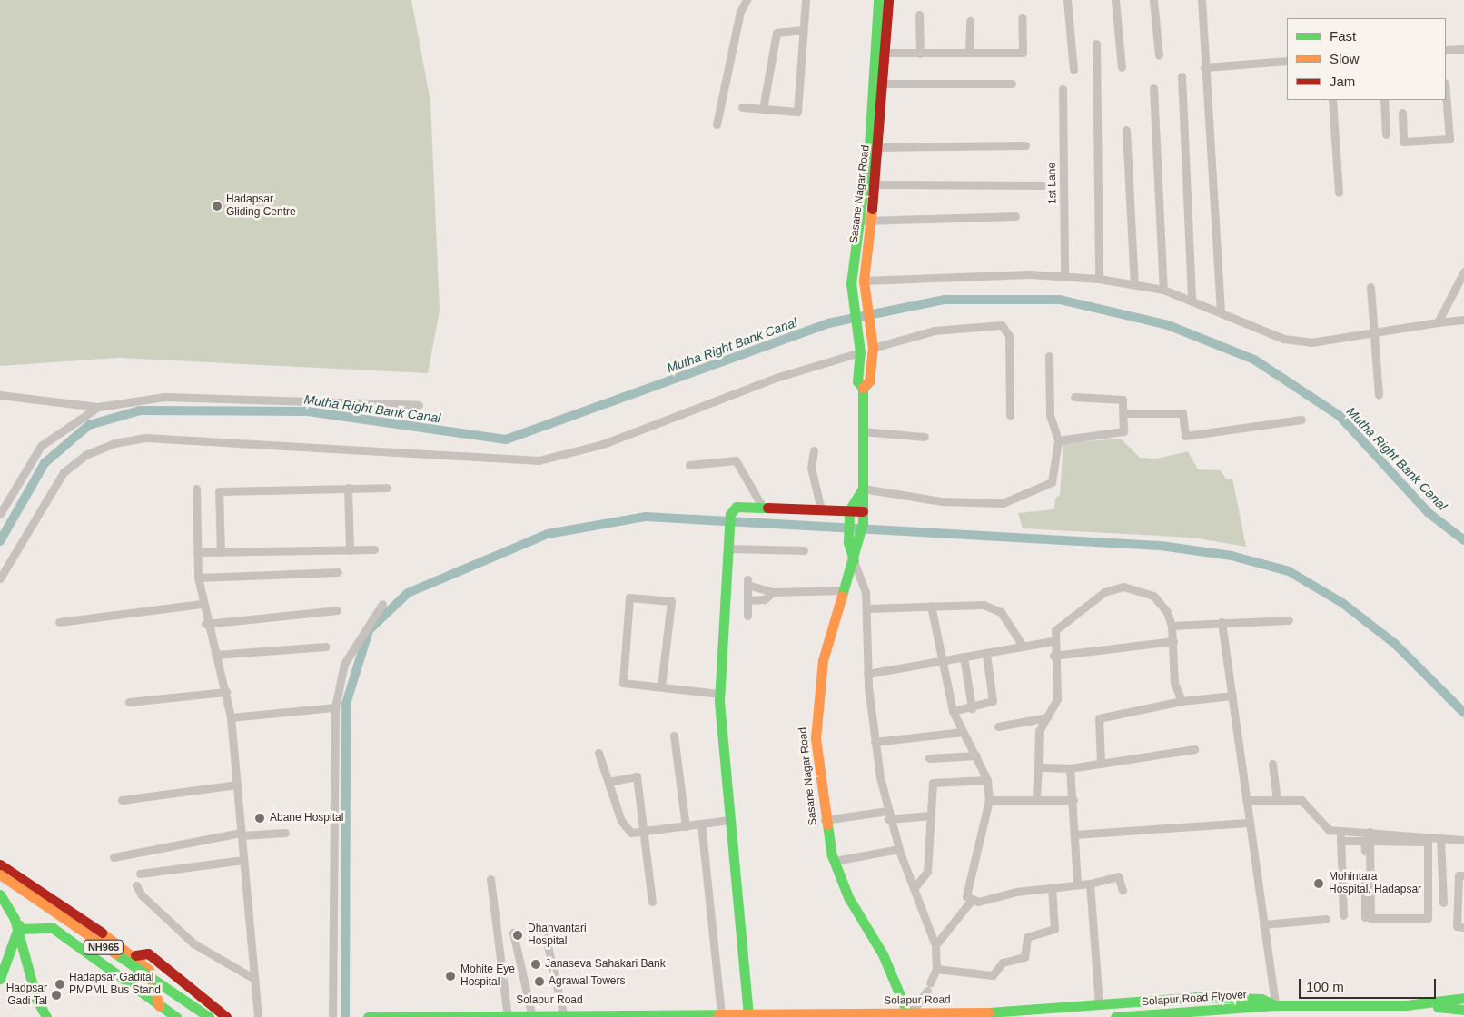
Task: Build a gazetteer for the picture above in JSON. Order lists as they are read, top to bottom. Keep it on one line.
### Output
{"streets":{"main road":["Sasane Nagar Road","NH965","Solapur Road Flyover","Solapur Road"],"street":["1st Lane"]},"crossings":[["Sasane Nagar Road","Solapur Road"],["Solapur Road Flyover","Solapur Road"]],"water":["Mutha Right Bank Canal"],"places":["Hadapsar Gliding Centre","Abane Hospital","Mohintara Hospital, Hadapsar","Dhanvantari Hospital","Janaseva Sahakari Bank","Mohite Eye Hospital","Agrawal Towers","Hadapsar Gadital PMPML Bus Stand","Hadpsar Gadi Tal"],"legend":["Fast","Slow","Jam"],"scale_bar":"100 m"}
